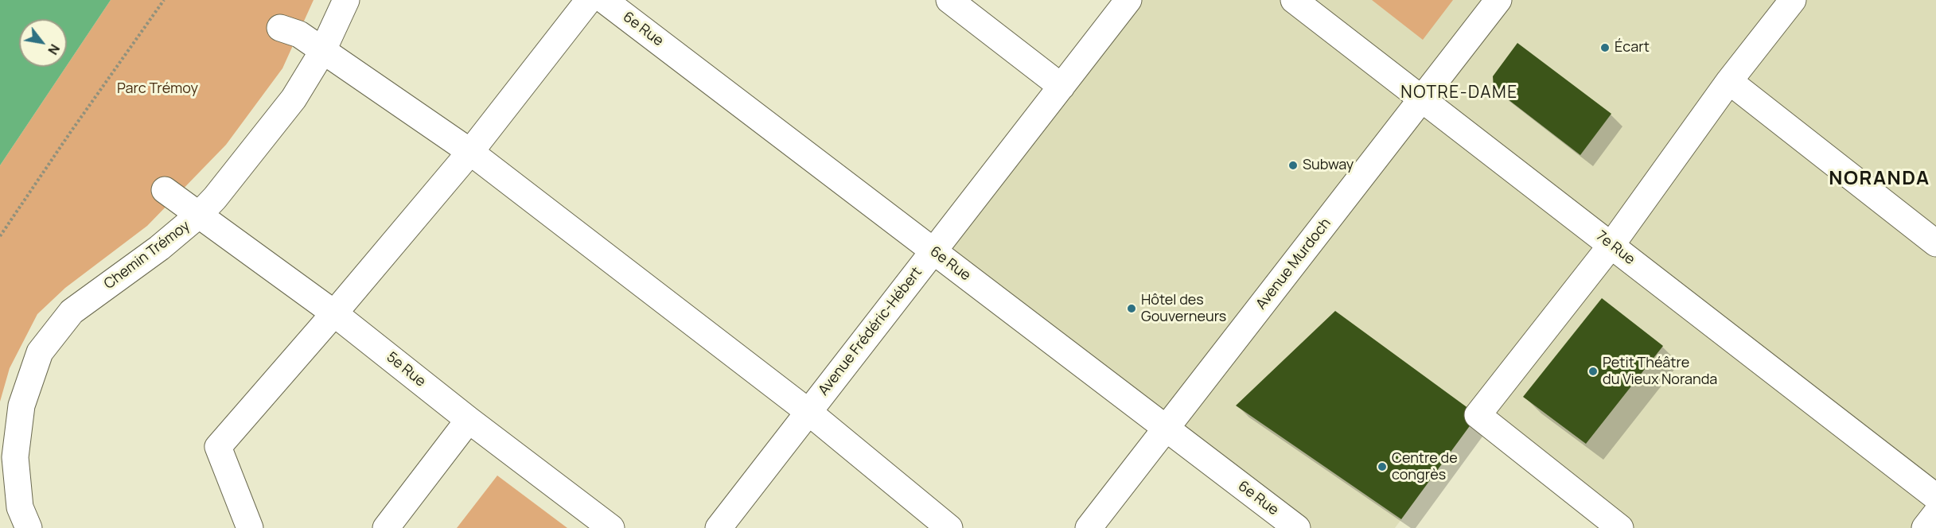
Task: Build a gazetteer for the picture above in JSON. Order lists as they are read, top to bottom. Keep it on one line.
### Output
{"streets":{"street":["6e Rue","7e Rue","Chemin Trémoy","Avenue Murdoch","Avenue Frédéric-Hébert","5e Rue"]},"crossings":[["6e Rue","Avenue Murdoch"],["6e Rue","Avenue Frédéric-Hébert"],["7e Rue","Avenue Murdoch"],["Chemin Trémoy","5e Rue"]],"districts":["NOTRE-DAME","NORANDA"],"parks":["Parc Trémoy"],"places":["Écart","Subway","Hôtel des Gouverneurs","Petit Théâtre du Vieux Noranda","Centre de congrès"],"north":"bottom right"}
